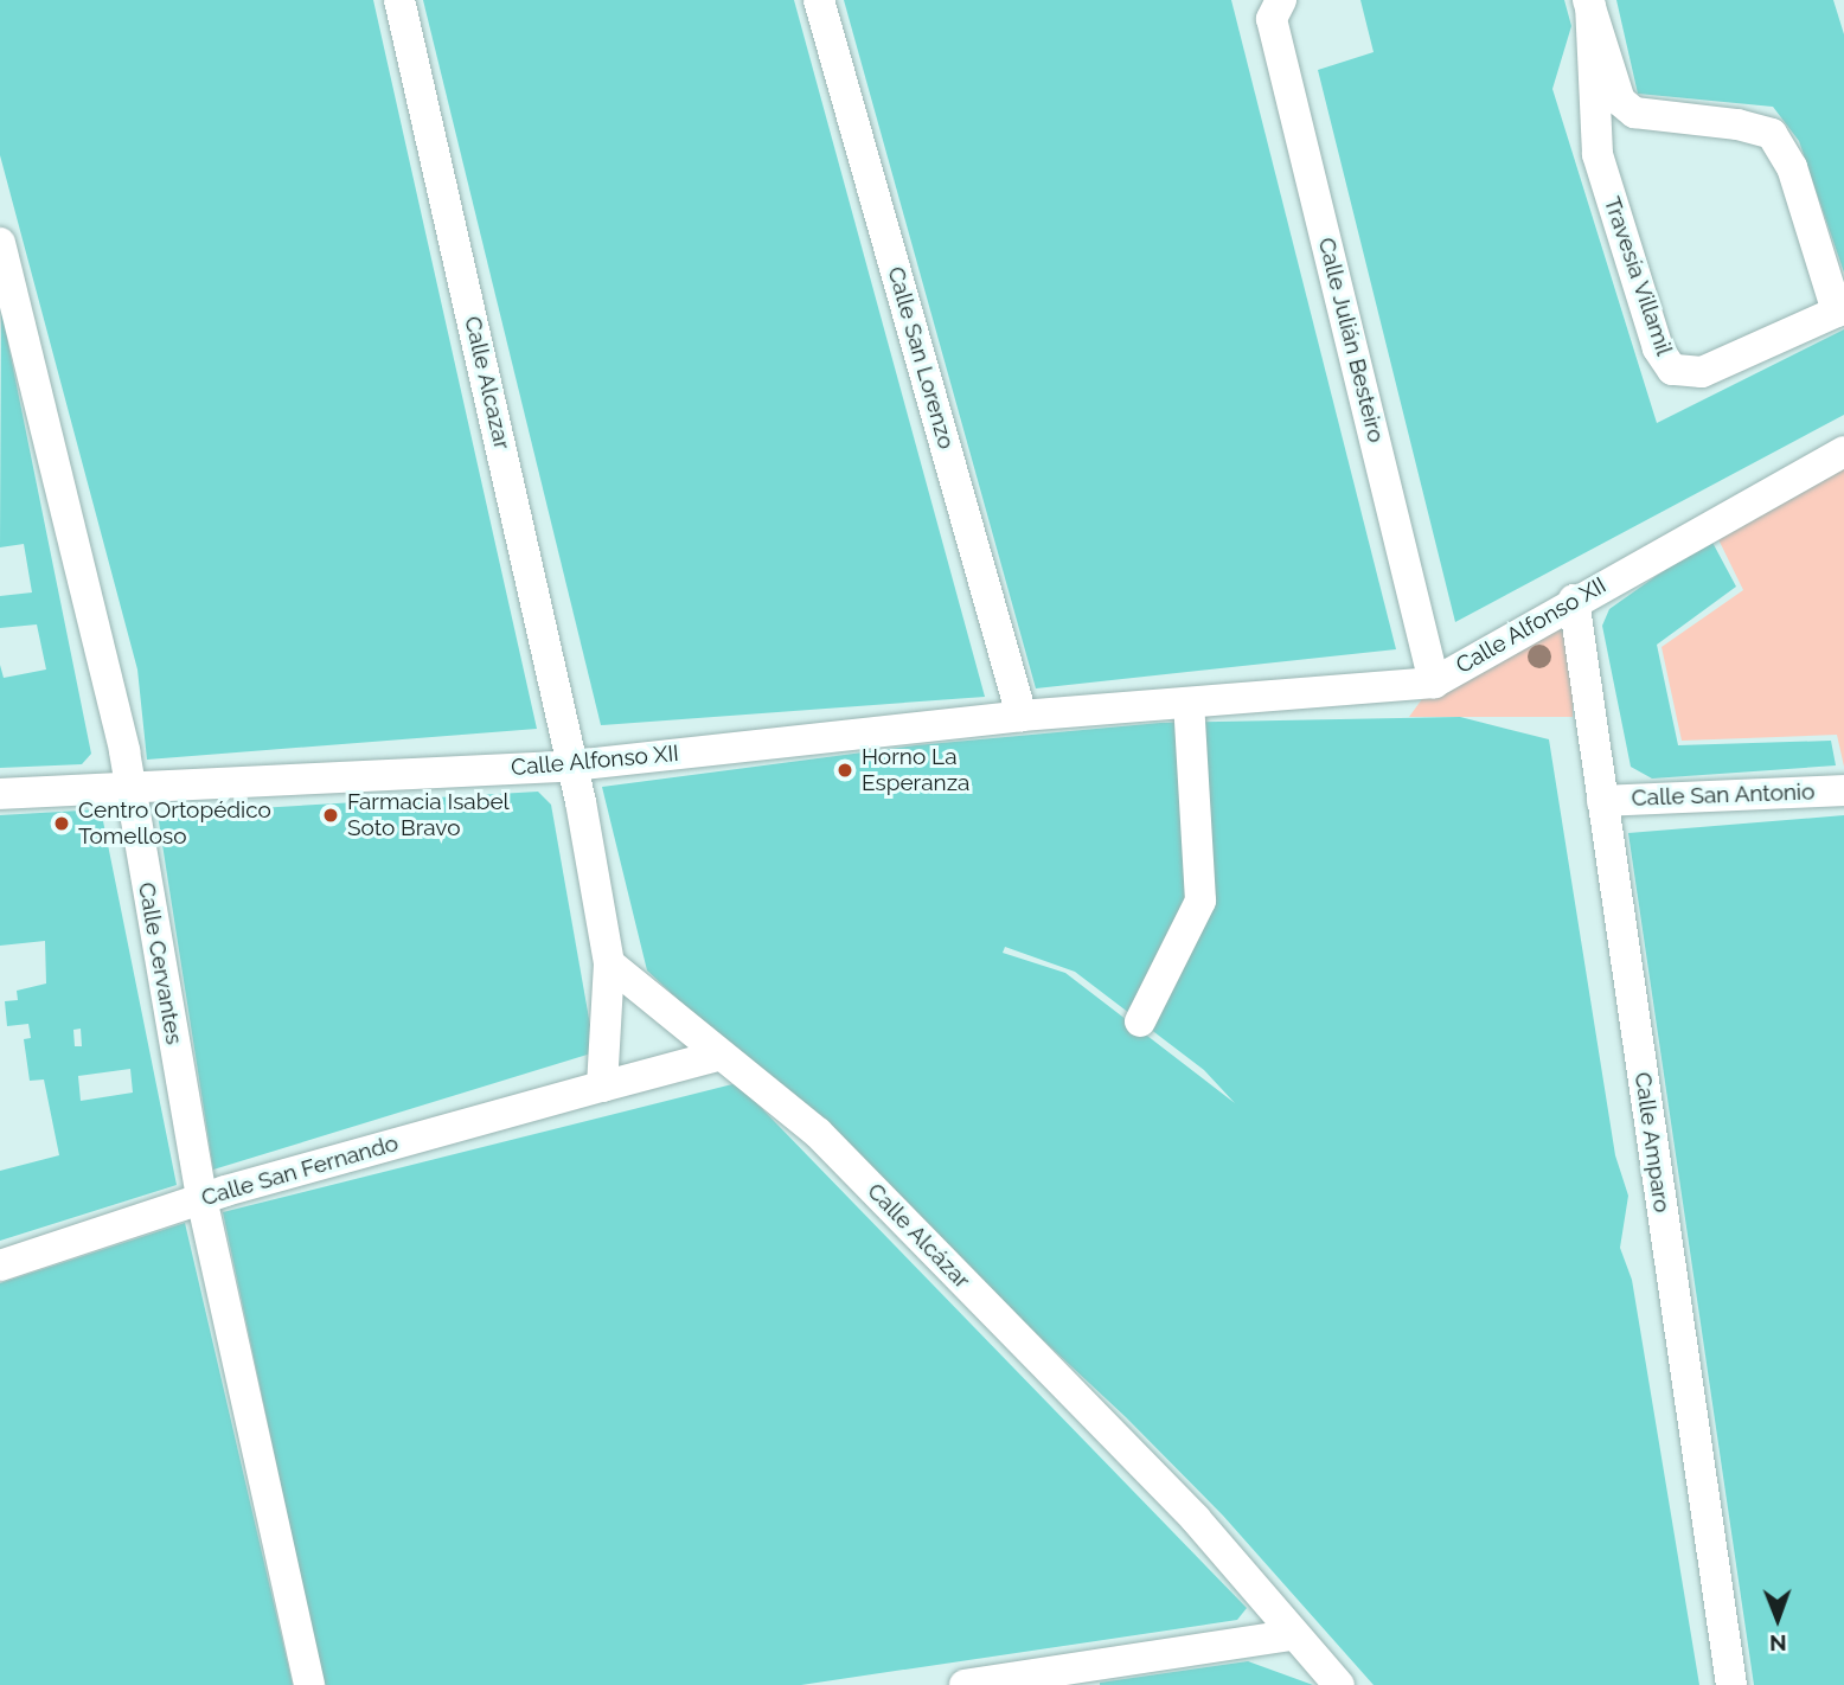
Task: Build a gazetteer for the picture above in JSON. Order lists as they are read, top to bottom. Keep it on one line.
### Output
{"streets":{"street":["Travesía Villamil","Calle Julián Besteiro","Calle San Lorenzo","Calle Alcazar","Calle Alfonso XII","Calle San Antonio","Calle Cervantes","Calle Amparo","Calle San Fernando","Calle Alcázar"]},"crossings":[["Calle Julián Besteiro","Calle Alfonso XII"],["Calle San Lorenzo","Calle Alfonso XII"],["Calle Alcazar","Calle Alfonso XII"],["Calle Alfonso XII","Calle Cervantes"],["Calle Alfonso XII","Calle Amparo"],["Calle San Antonio","Calle Amparo"],["Calle Cervantes","Calle San Fernando"],["Calle San Fernando","Calle Alcázar"]],"places":["Horno La Esperanza","Farmacia Isabel Soto Bravo","Centro Ortopédico Tomelloso"],"north":"bottom"}
